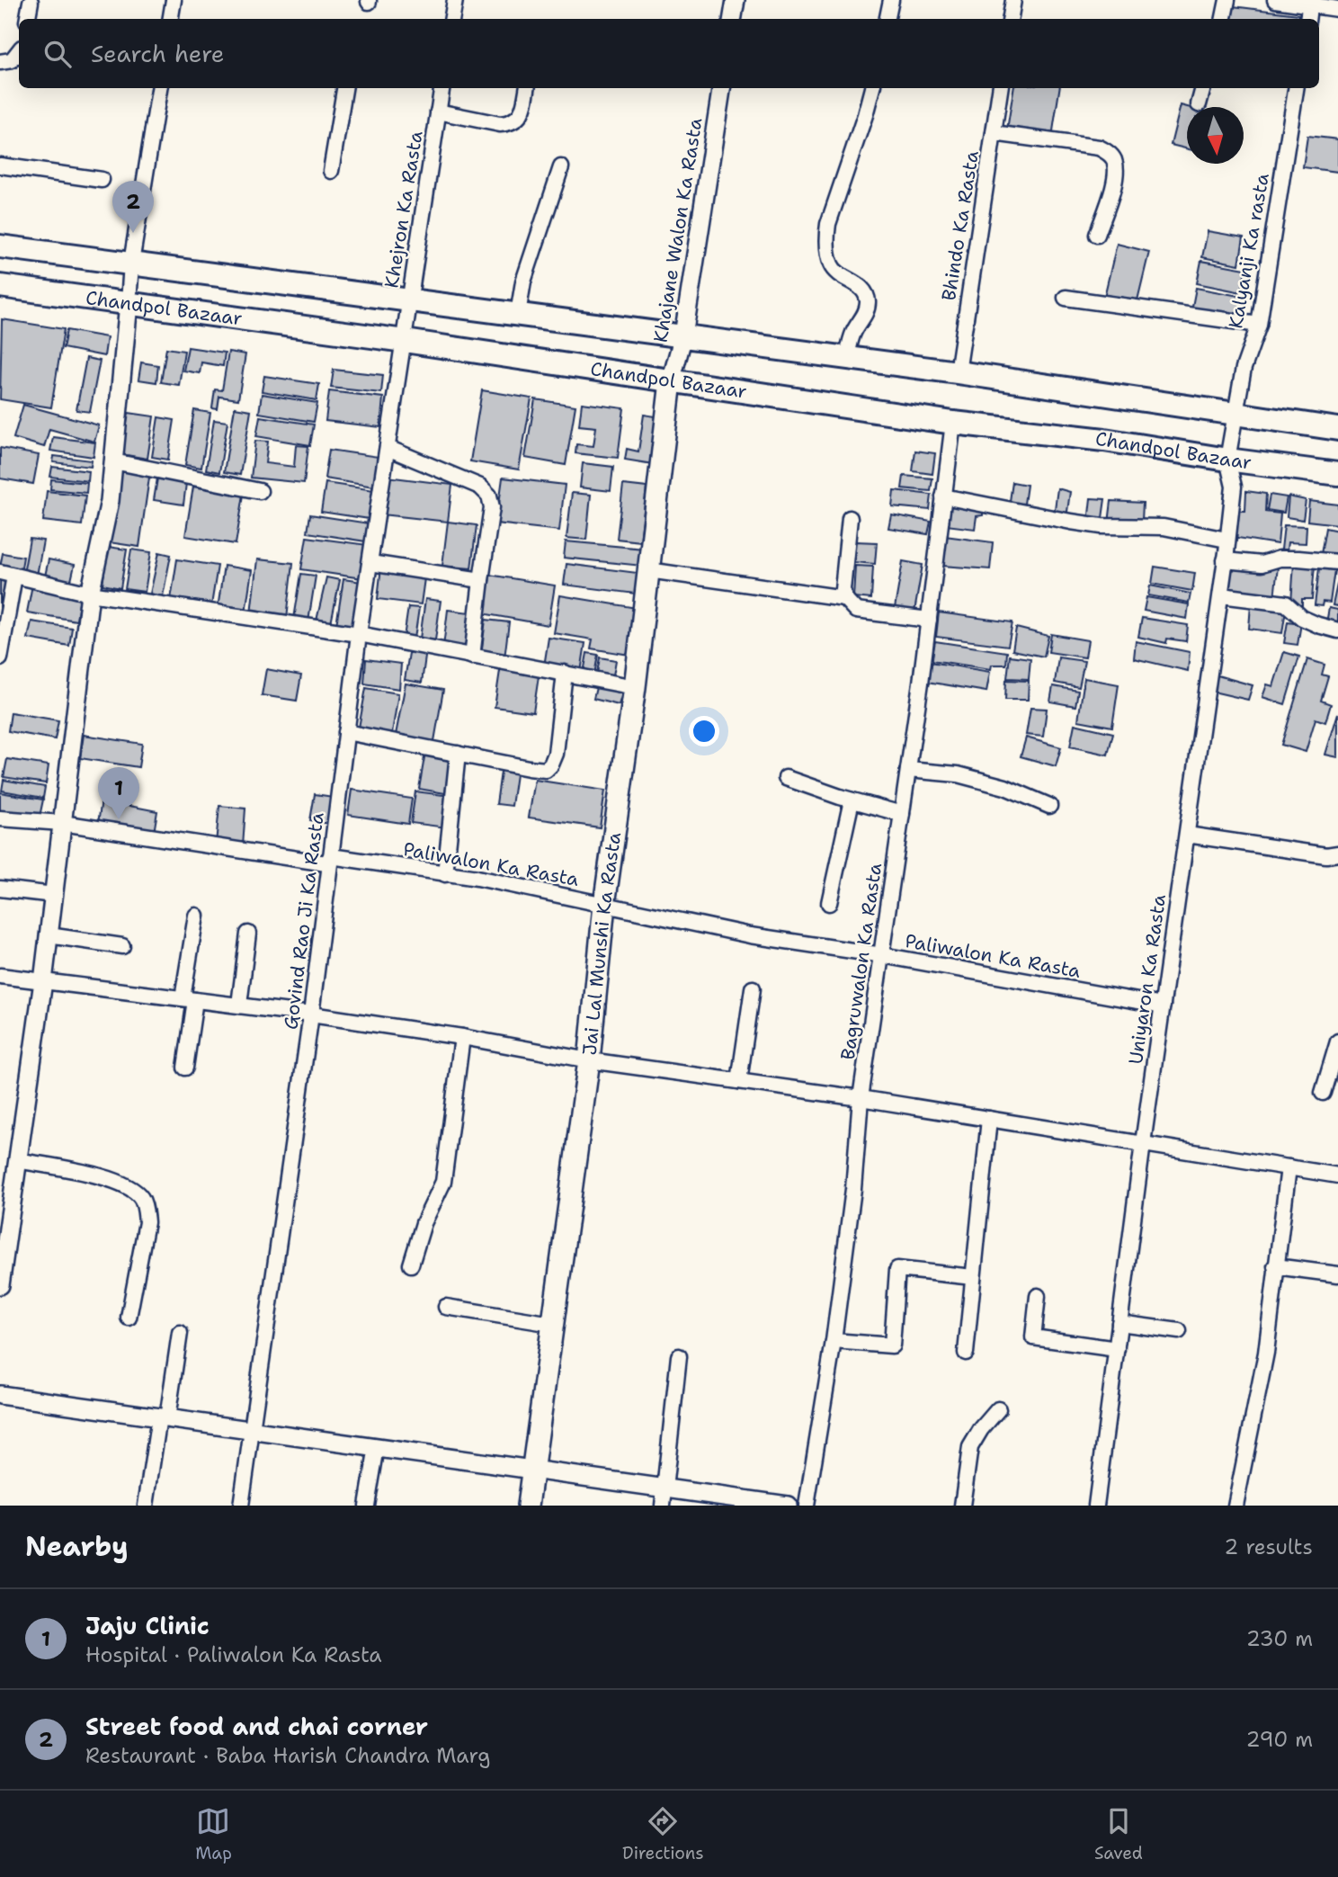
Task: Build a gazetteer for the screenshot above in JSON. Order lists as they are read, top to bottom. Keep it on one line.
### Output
{"streets":{"main road":["Chandpol Bazaar","Jai Lal Munshi Ka Rasta"],"street":["Khejron Ka Rasta","Bhindo Ka Rasta","Khajane Walon Ka Rasta","Kalyanji Ka rasta","Paliwalon Ka Rasta","Govind Rao Ji Ka Rasta","Bagruwalon Ka Rasta","Uniyaron Ka Rasta"]},"crossings":[["Khejron Ka Rasta","Chandpol Bazaar"],["Khejron Ka Rasta","Govind Rao Ji Ka Rasta"],["Khajane Walon Ka Rasta","Chandpol Bazaar"],["Khajane Walon Ka Rasta","Jai Lal Munshi Ka Rasta"],["Kalyanji Ka rasta","Chandpol Bazaar"],["Kalyanji Ka rasta","Uniyaron Ka Rasta"],["Chandpol Bazaar","Govind Rao Ji Ka Rasta"],["Chandpol Bazaar","Jai Lal Munshi Ka Rasta"],["Chandpol Bazaar","Bagruwalon Ka Rasta"],["Chandpol Bazaar","Uniyaron Ka Rasta"],["Paliwalon Ka Rasta","Govind Rao Ji Ka Rasta"],["Paliwalon Ka Rasta","Jai Lal Munshi Ka Rasta"],["Paliwalon Ka Rasta","Bagruwalon Ka Rasta"],["Paliwalon Ka Rasta","Uniyaron Ka Rasta"]],"north":"bottom","page":{"search":"Search here","pins":["2","1"],"heading":["Nearby","2 results"],"list":[{"mark":"1","name":"Jaju Clinic","note":"Hospital · Paliwalon Ka Rasta","value":"230 m"},{"mark":"2","name":"Street food and chai corner","note":"Restaurant · Baba Harish Chandra Marg","value":"290 m"}],"nav":["Map","Directions","Saved"]}}
